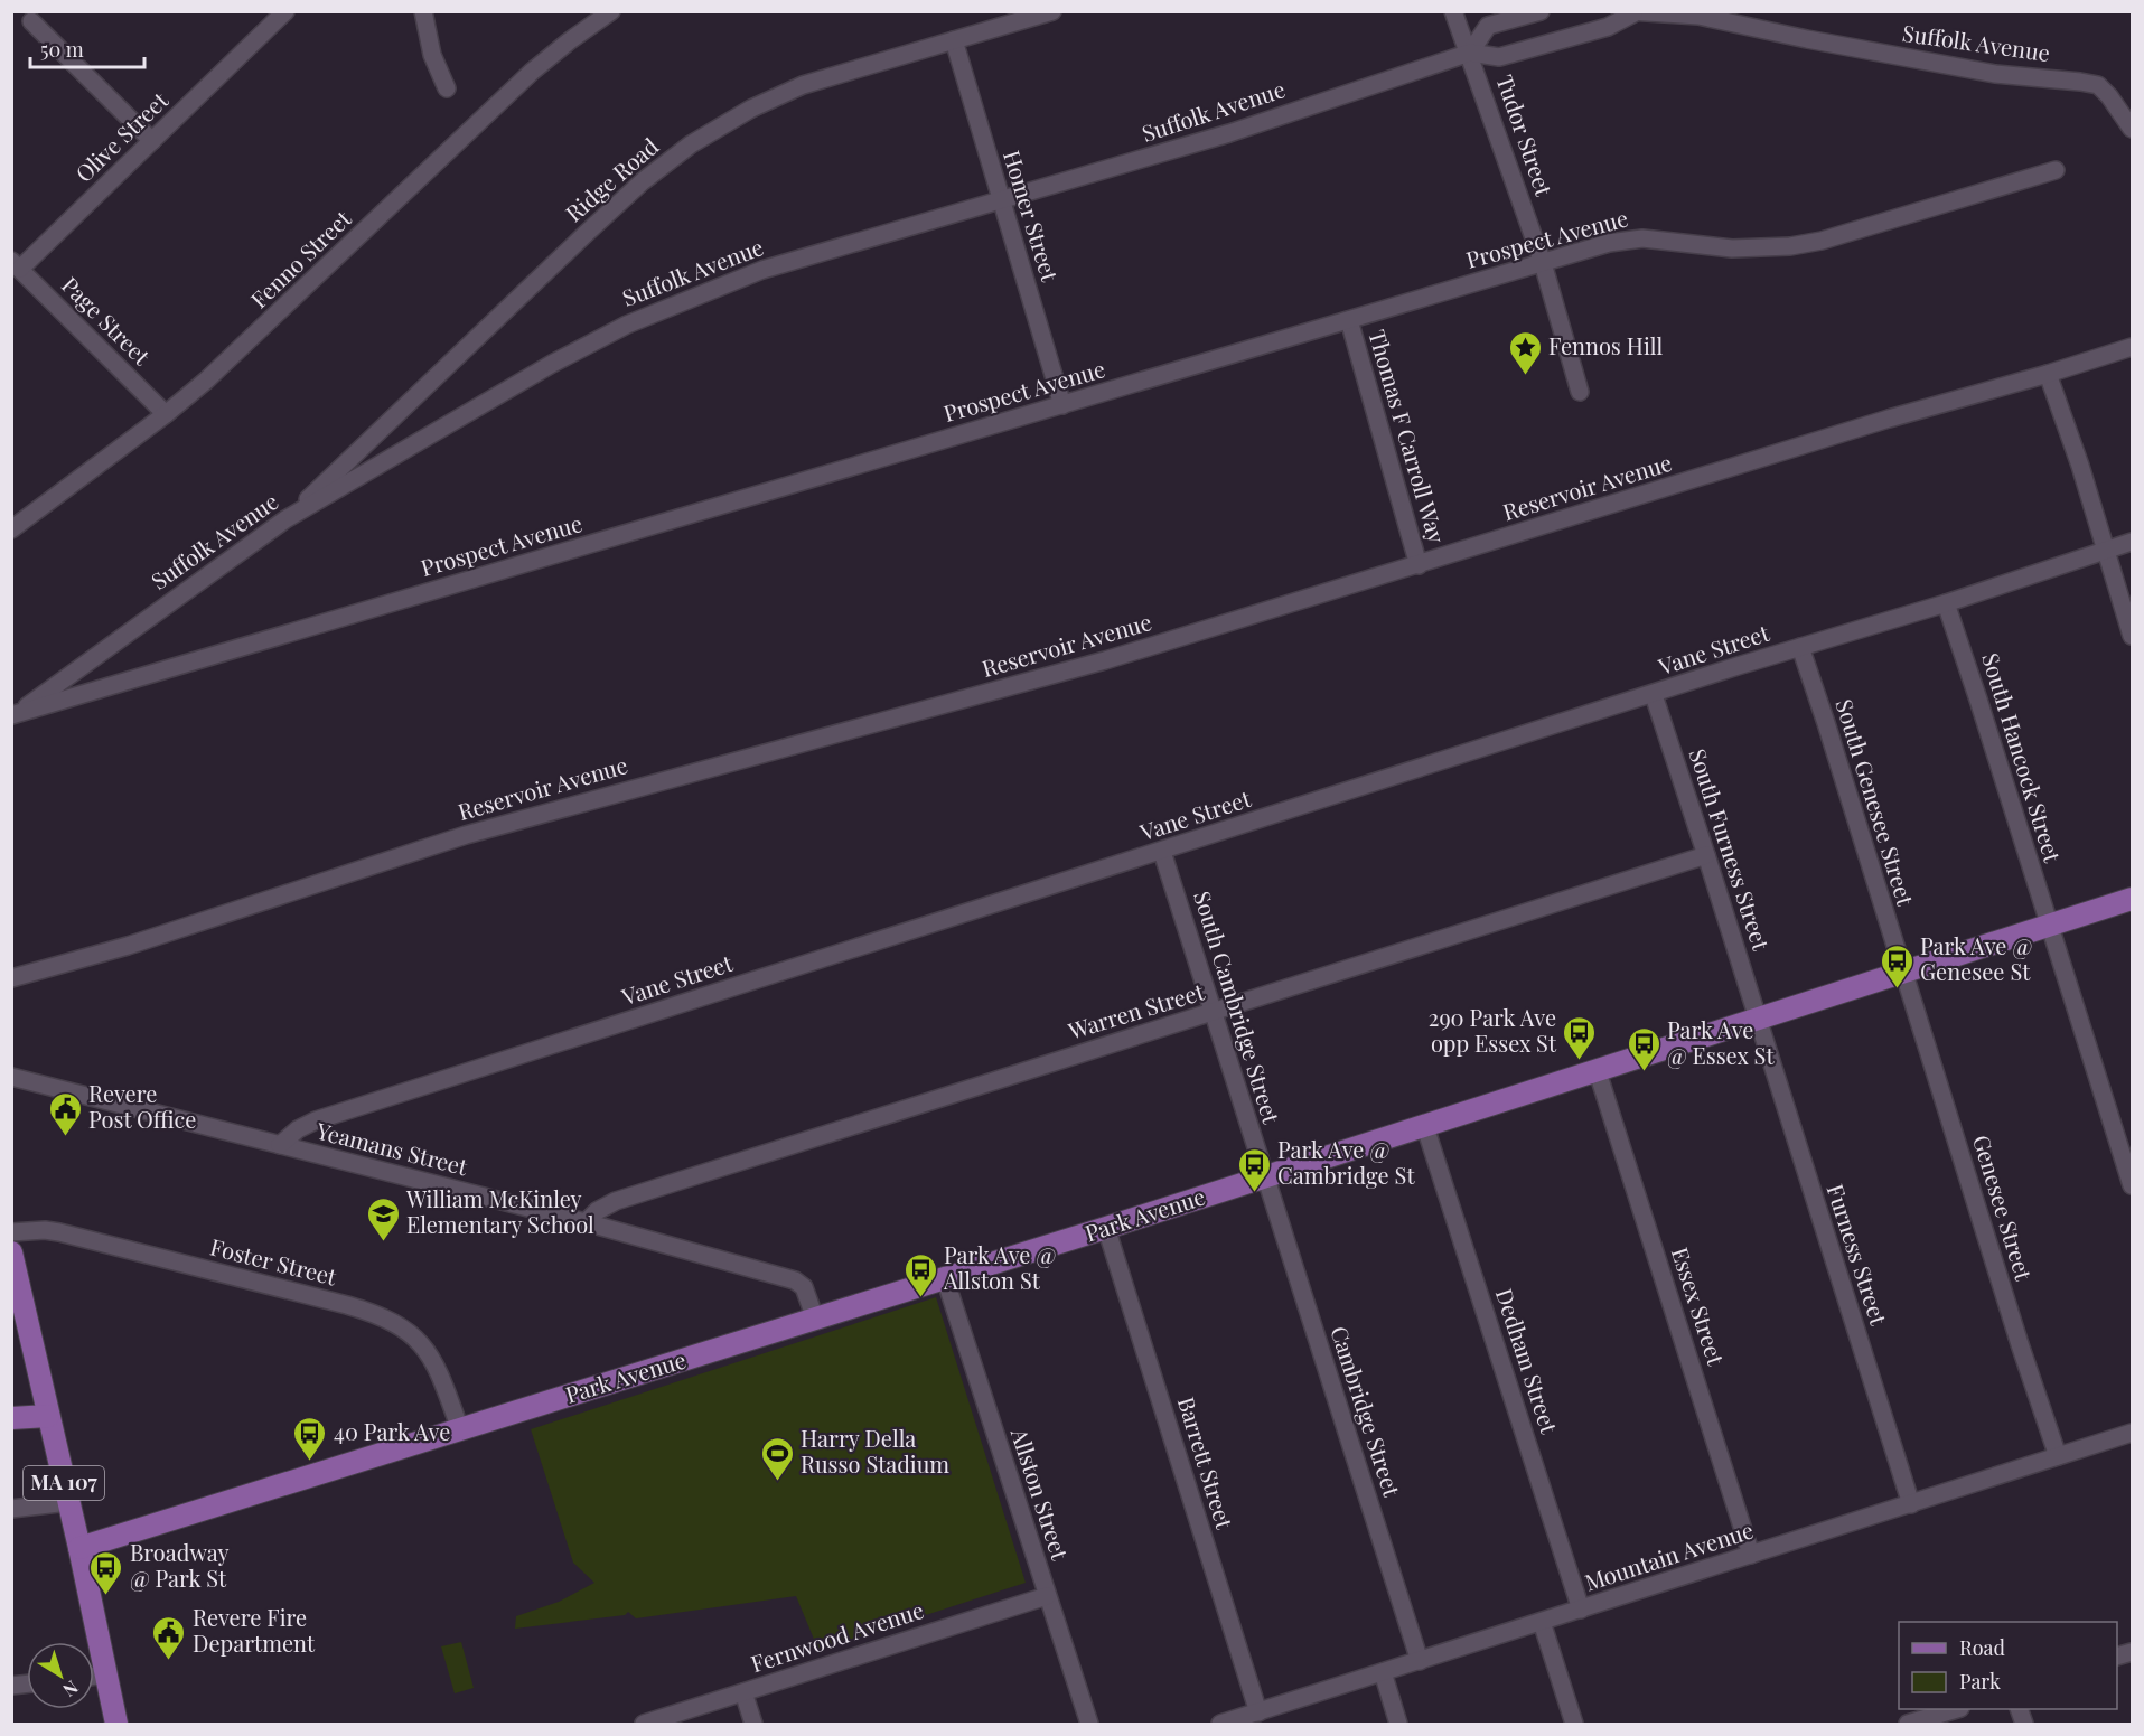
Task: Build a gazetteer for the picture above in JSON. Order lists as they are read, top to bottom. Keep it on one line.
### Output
{"streets":{"main road":["Park Avenue","MA 107"],"street":["Suffolk Avenue","Tudor Street","Olive Street","Ridge Road","Homer Street","Prospect Avenue","Fenno Street","Page Street","Thomas F Carroll Way","Reservoir Avenue","Vane Street","South Hancock Street","South Genesee Street","South Furness Street","South Cambridge Street","Warren Street","Yeamans Street","Genesee Street","Furness Street","Foster Street","Essex Street","Dedham Street","Cambridge Street","Barrett Street","Allston Street","Mountain Avenue","Fernwood Avenue"]},"crossings":[["Suffolk Avenue","Tudor Street"],["Suffolk Avenue","Ridge Road"],["Suffolk Avenue","Homer Street"],["Suffolk Avenue","Prospect Avenue"],["Tudor Street","Prospect Avenue"],["Olive Street","Page Street"],["Ridge Road","Homer Street"],["Homer Street","Prospect Avenue"],["Prospect Avenue","Thomas F Carroll Way"],["Fenno Street","Page Street"],["Thomas F Carroll Way","Reservoir Avenue"],["Vane Street","South Hancock Street"],["Vane Street","South Genesee Street"],["Vane Street","South Furness Street"],["Vane Street","South Cambridge Street"],["Vane Street","Yeamans Street"],["South Hancock Street","Park Avenue"],["South Genesee Street","Genesee Street"],["South Genesee Street","Park Avenue"],["South Furness Street","Warren Street"],["South Furness Street","Park Avenue"],["South Furness Street","Furness Street"],["South Cambridge Street","Warren Street"],["South Cambridge Street","Park Avenue"],["South Cambridge Street","Cambridge Street"],["Warren Street","Yeamans Street"],["Yeamans Street","Park Avenue"],["Genesee Street","Park Avenue"],["Genesee Street","Mountain Avenue"],["Park Avenue","Furness Street"],["Park Avenue","Foster Street"],["Park Avenue","Essex Street"],["Park Avenue","Dedham Street"],["Park Avenue","Cambridge Street"],["Park Avenue","Barrett Street"],["Park Avenue","MA 107"],["Park Avenue","Allston Street"],["Furness Street","Mountain Avenue"],["Essex Street","Mountain Avenue"],["Dedham Street","Mountain Avenue"],["Cambridge Street","Mountain Avenue"],["Barrett Street","Mountain Avenue"],["Allston Street","Fernwood Avenue"]],"places":{"place":["Fennos Hill"],"bus stop":["Park Ave @ Genesee St","290 Park Ave opp Essex St","Park Ave @ Essex St","Park Ave @ Cambridge St","Park Ave @ Allston St","40 Park Ave","Broadway @ Park St"],"public building":["Revere Post Office","Revere Fire Department"],"school or university":["William McKinley Elementary School"],"sports":["Harry Della Russo Stadium"]},"legend":["Road","Park"],"scale_bar":"50 m","north":"bottom right"}
